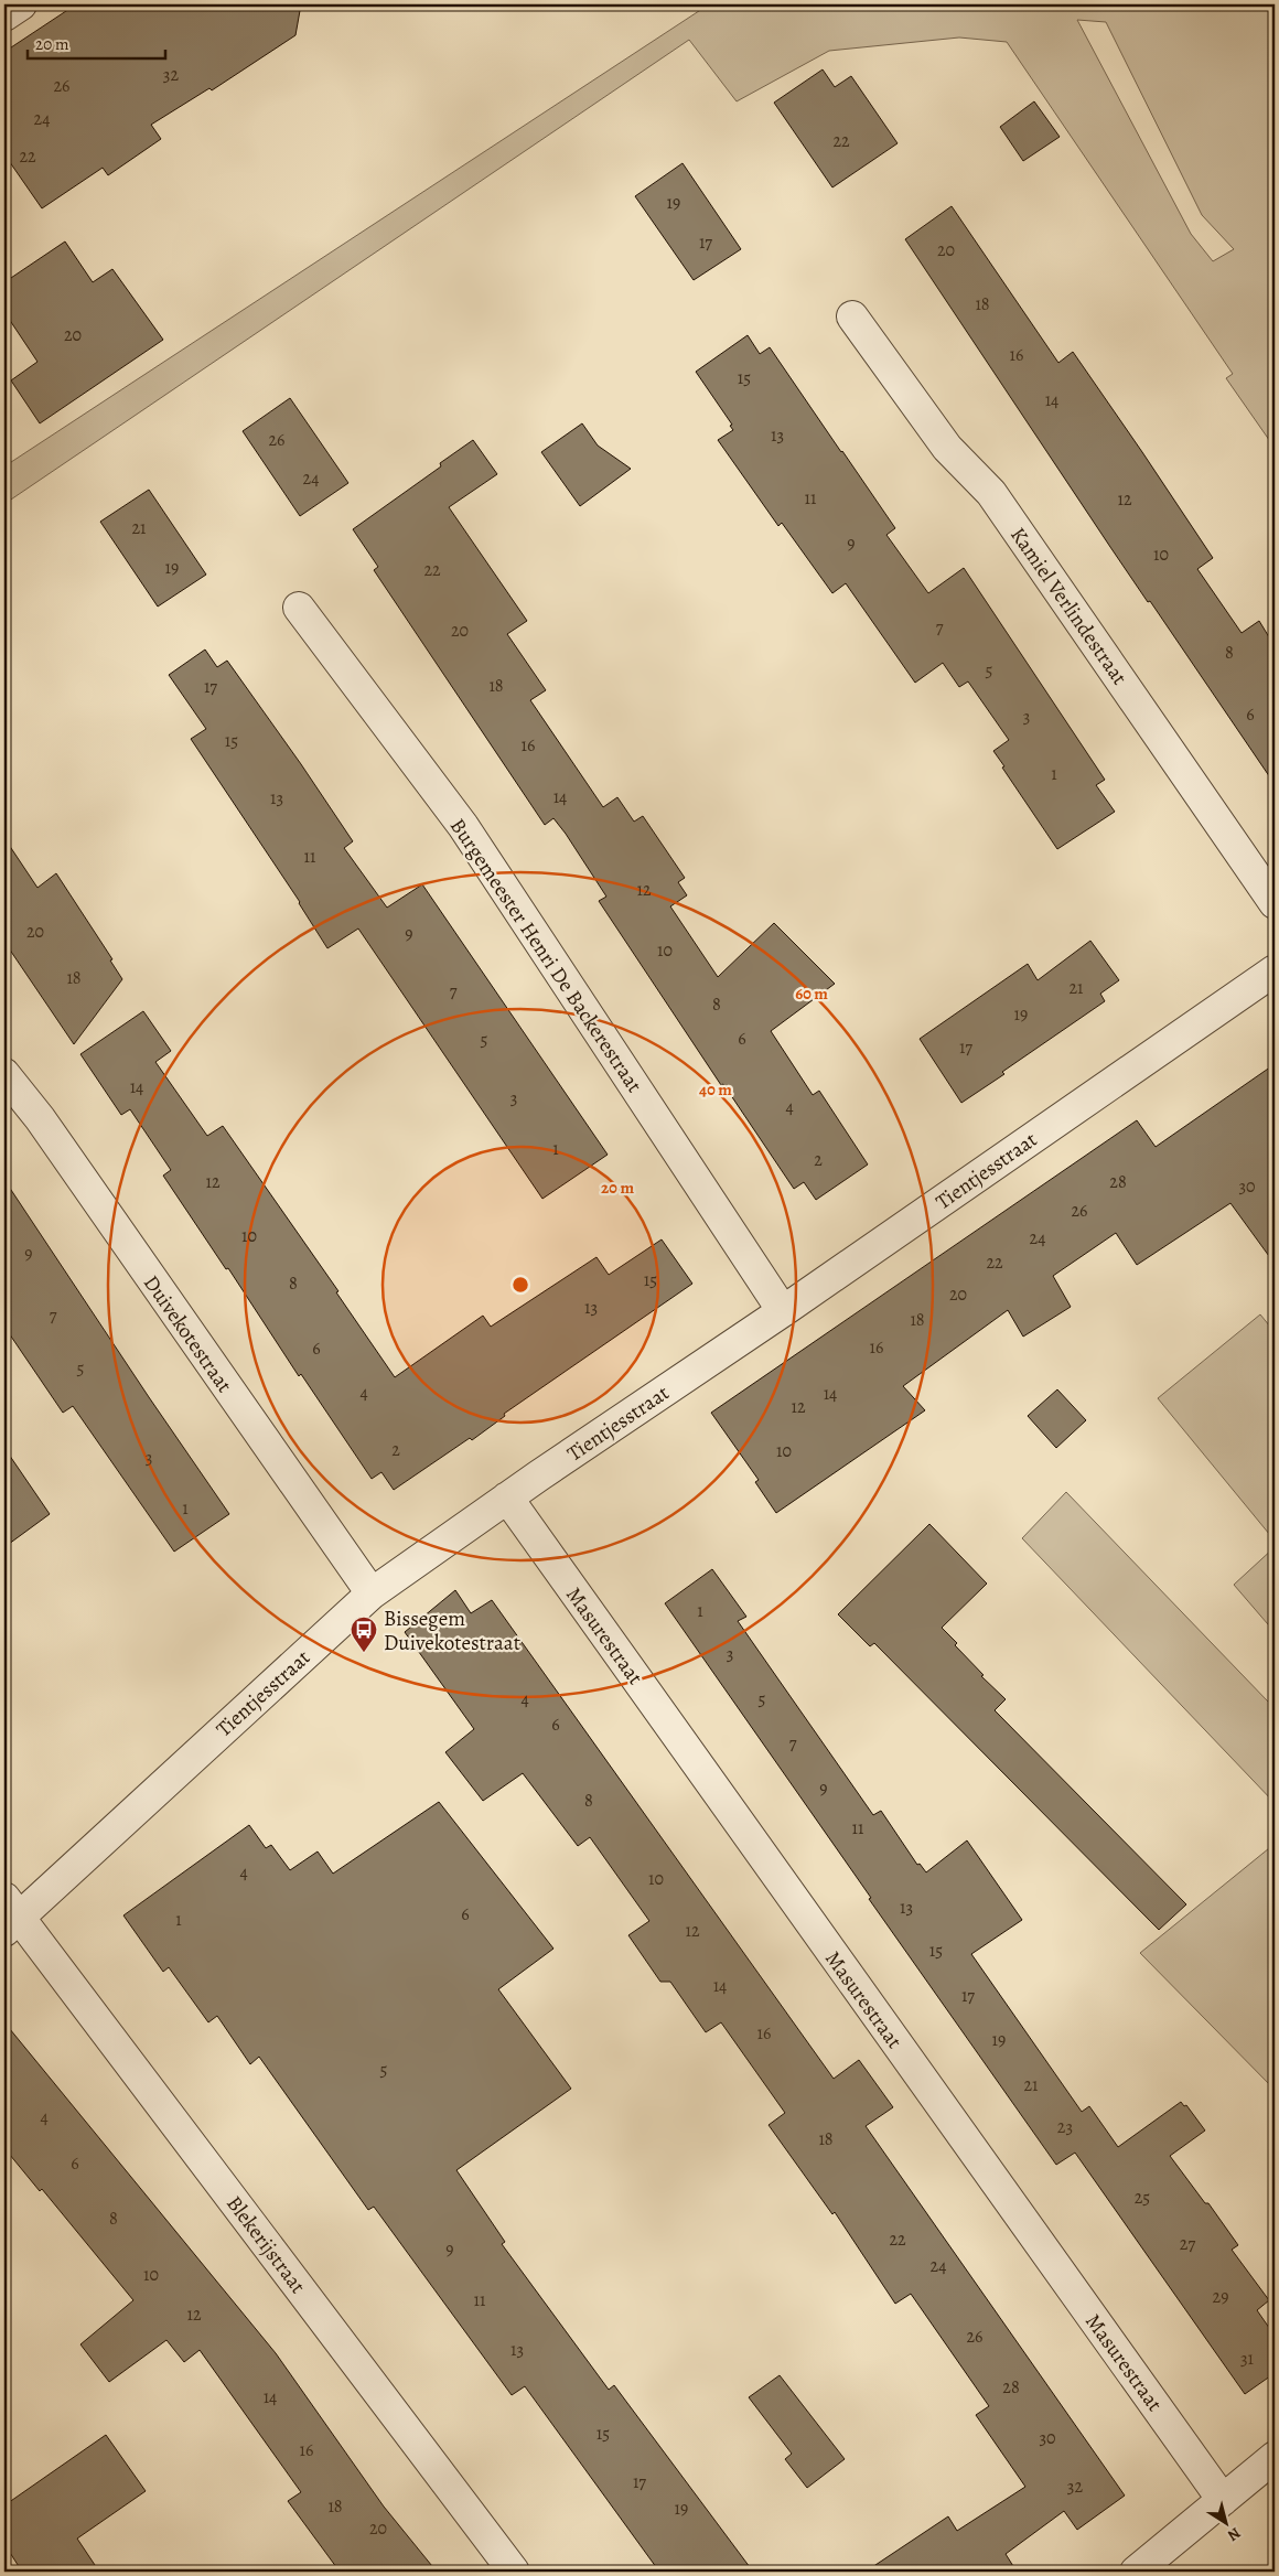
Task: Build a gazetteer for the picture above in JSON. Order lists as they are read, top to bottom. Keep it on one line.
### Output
{"streets":{"street":["Kamiel Verlindestraat","Burgemeester Henri De Backerestraat","Tientjesstraat","Duivekotestraat","Masurestraat","Blekerijstraat"]},"crossings":[["Burgemeester Henri De Backerestraat","Tientjesstraat"],["Tientjesstraat","Duivekotestraat"],["Tientjesstraat","Masurestraat"],["Tientjesstraat","Blekerijstraat"]],"places":{"bus stop":["Bissegem Duivekotestraat"]},"house_numbers":["32","26","24","22","22","19","17","20","18","20","16","15","14","13","26","24","11","12","21","9","10","19","22","7","20","8","5","18","17","6","3","15","16","1","14","13","11","12","20","9","10","18","21","7","8","19","6","5","17","14","3","4","1","2","12","28","30","26","10","24","9","22","15","8","20","13","7","18","16","6","5","4","14","12","2","10","3","1","1","3","4","5","6","7","9","8","11","4","10","13","6","1","12","15","14","17","16","19","5","21","4","23","18","6","25","8","22","27","9","24","10","29","11","12","26","13","31","28","14","15","30","16","17","32","18","19","20"],"scale_bar":"20 m","north":"bottom right","rings":["60 m","40 m","20 m"]}
